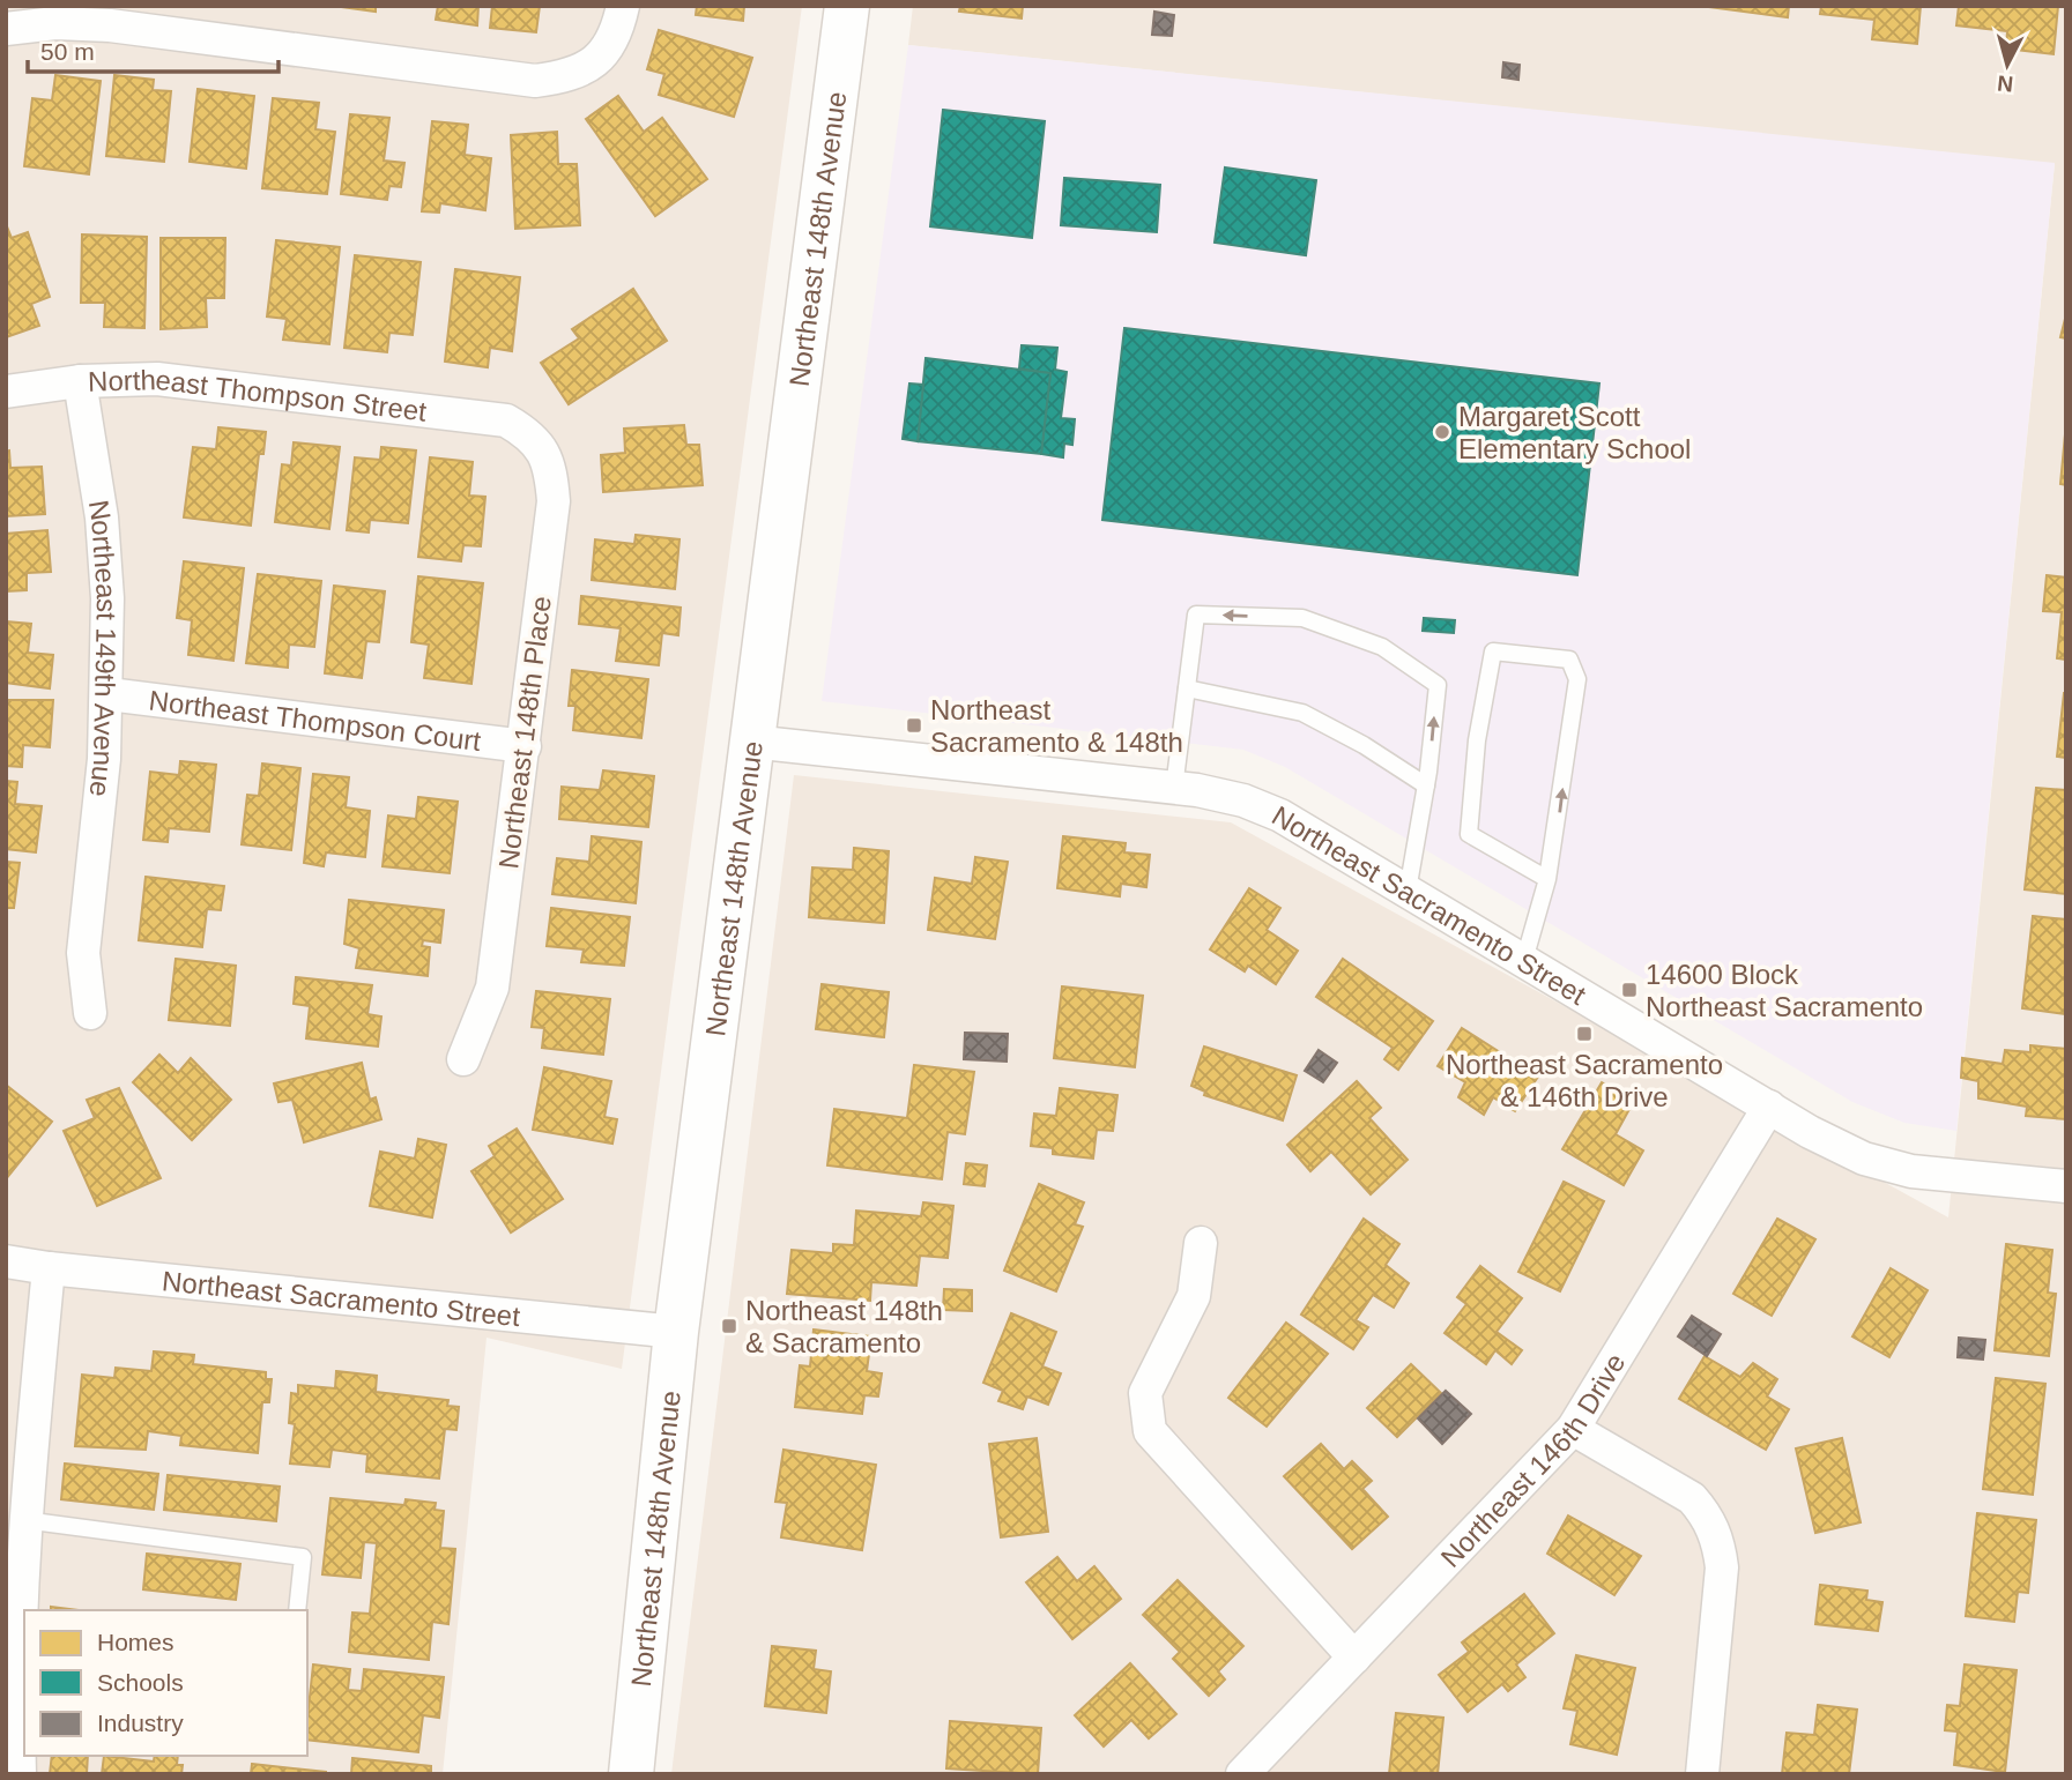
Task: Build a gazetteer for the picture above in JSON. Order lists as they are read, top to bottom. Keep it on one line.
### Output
{"streets":{"main road":["Northeast 148th Avenue"],"street":["Northeast Thompson Street","Northeast 149th Avenue","Northeast Thompson Court","Northeast 148th Place","Northeast Sacramento Street","Northeast 146th Drive"]},"crossings":[["Northeast 148th Avenue","Northeast Sacramento Street"],["Northeast Thompson Street","Northeast 149th Avenue"],["Northeast Thompson Street","Northeast 148th Place"],["Northeast 149th Avenue","Northeast Thompson Court"],["Northeast Thompson Court","Northeast 148th Place"],["Northeast Sacramento Street","Northeast 146th Drive"]],"places":{"other":["Margaret Scott Elementary School"],"transit":["Northeast Sacramento & 148th","14600 Block Northeast Sacramento","Northeast Sacramento & 146th Drive","Northeast 148th & Sacramento"]},"legend":["Homes","Schools","Industry"],"scale_bar":"50 m","north":"bottom"}
